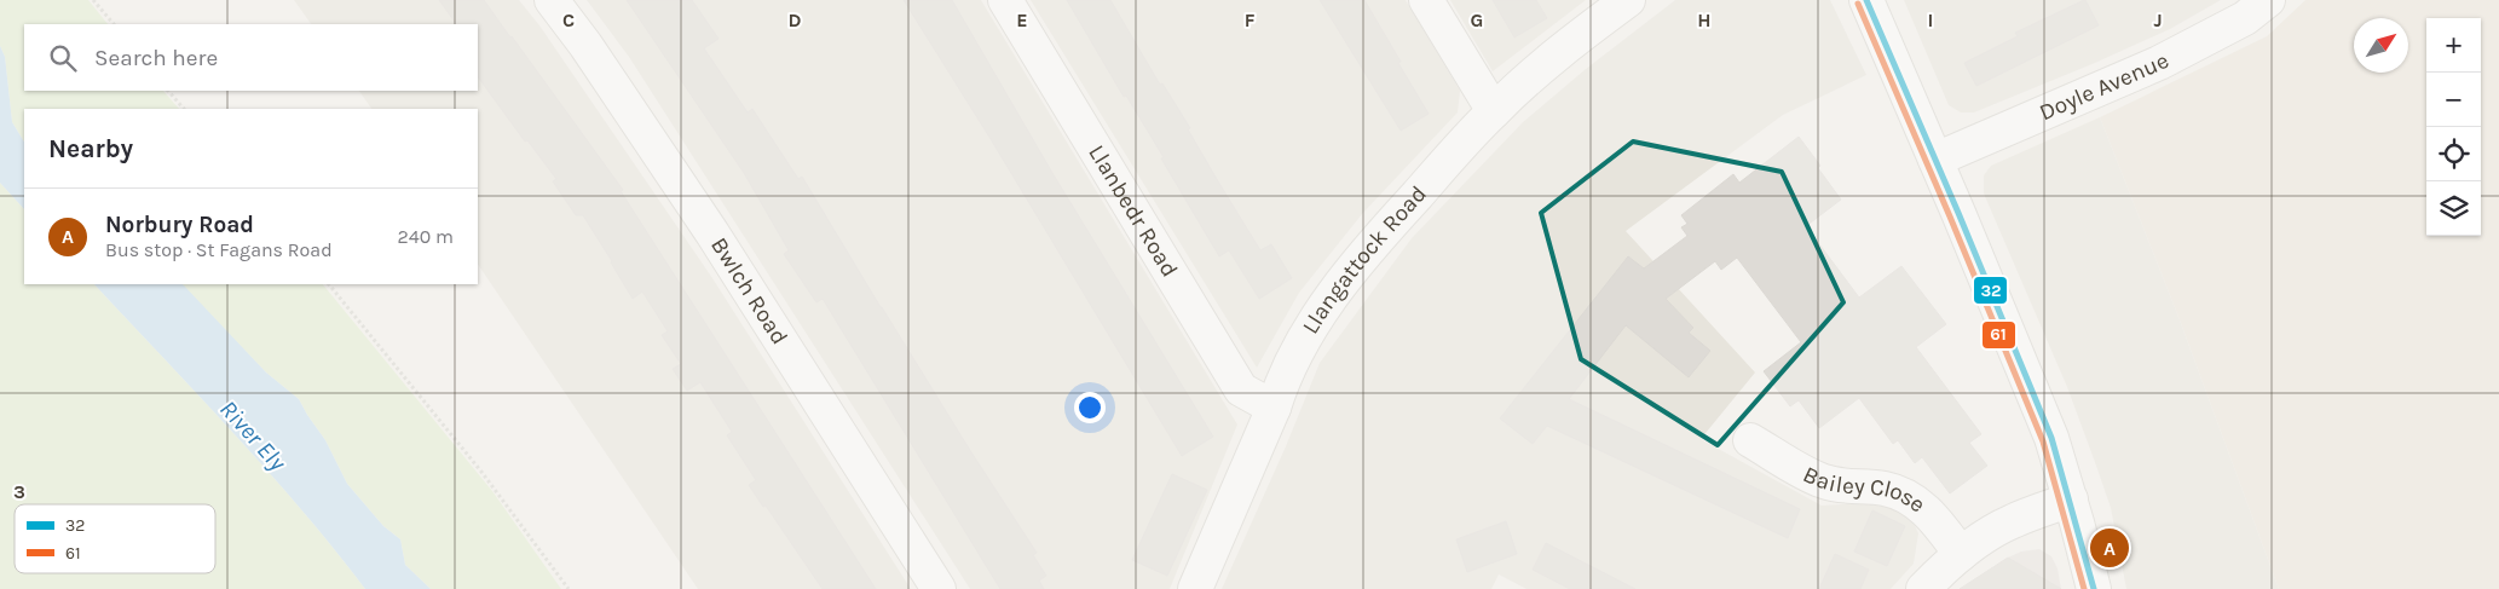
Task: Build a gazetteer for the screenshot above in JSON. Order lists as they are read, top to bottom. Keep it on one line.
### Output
{"streets":{"street":["Doyle Avenue","Llanbedr Road","Llangattock Road","Bwlch Road","Bailey Close"]},"crossings":[["Llanbedr Road","Llangattock Road"]],"water":["River Ely"],"lines":["transit line 32","transit line 61"],"legend":["32","61"],"north":"top right","page":{"map_buttons":["+","−"],"search":"Search here","heading":"Nearby","list":[{"mark":"A","name":"Norbury Road","note":"Bus stop · St Fagans Road","value":"240 m"}],"pins":"A"},"grid":{"columns":["C","D","E","F","G","H","I","J"],"rows":["3"]}}
